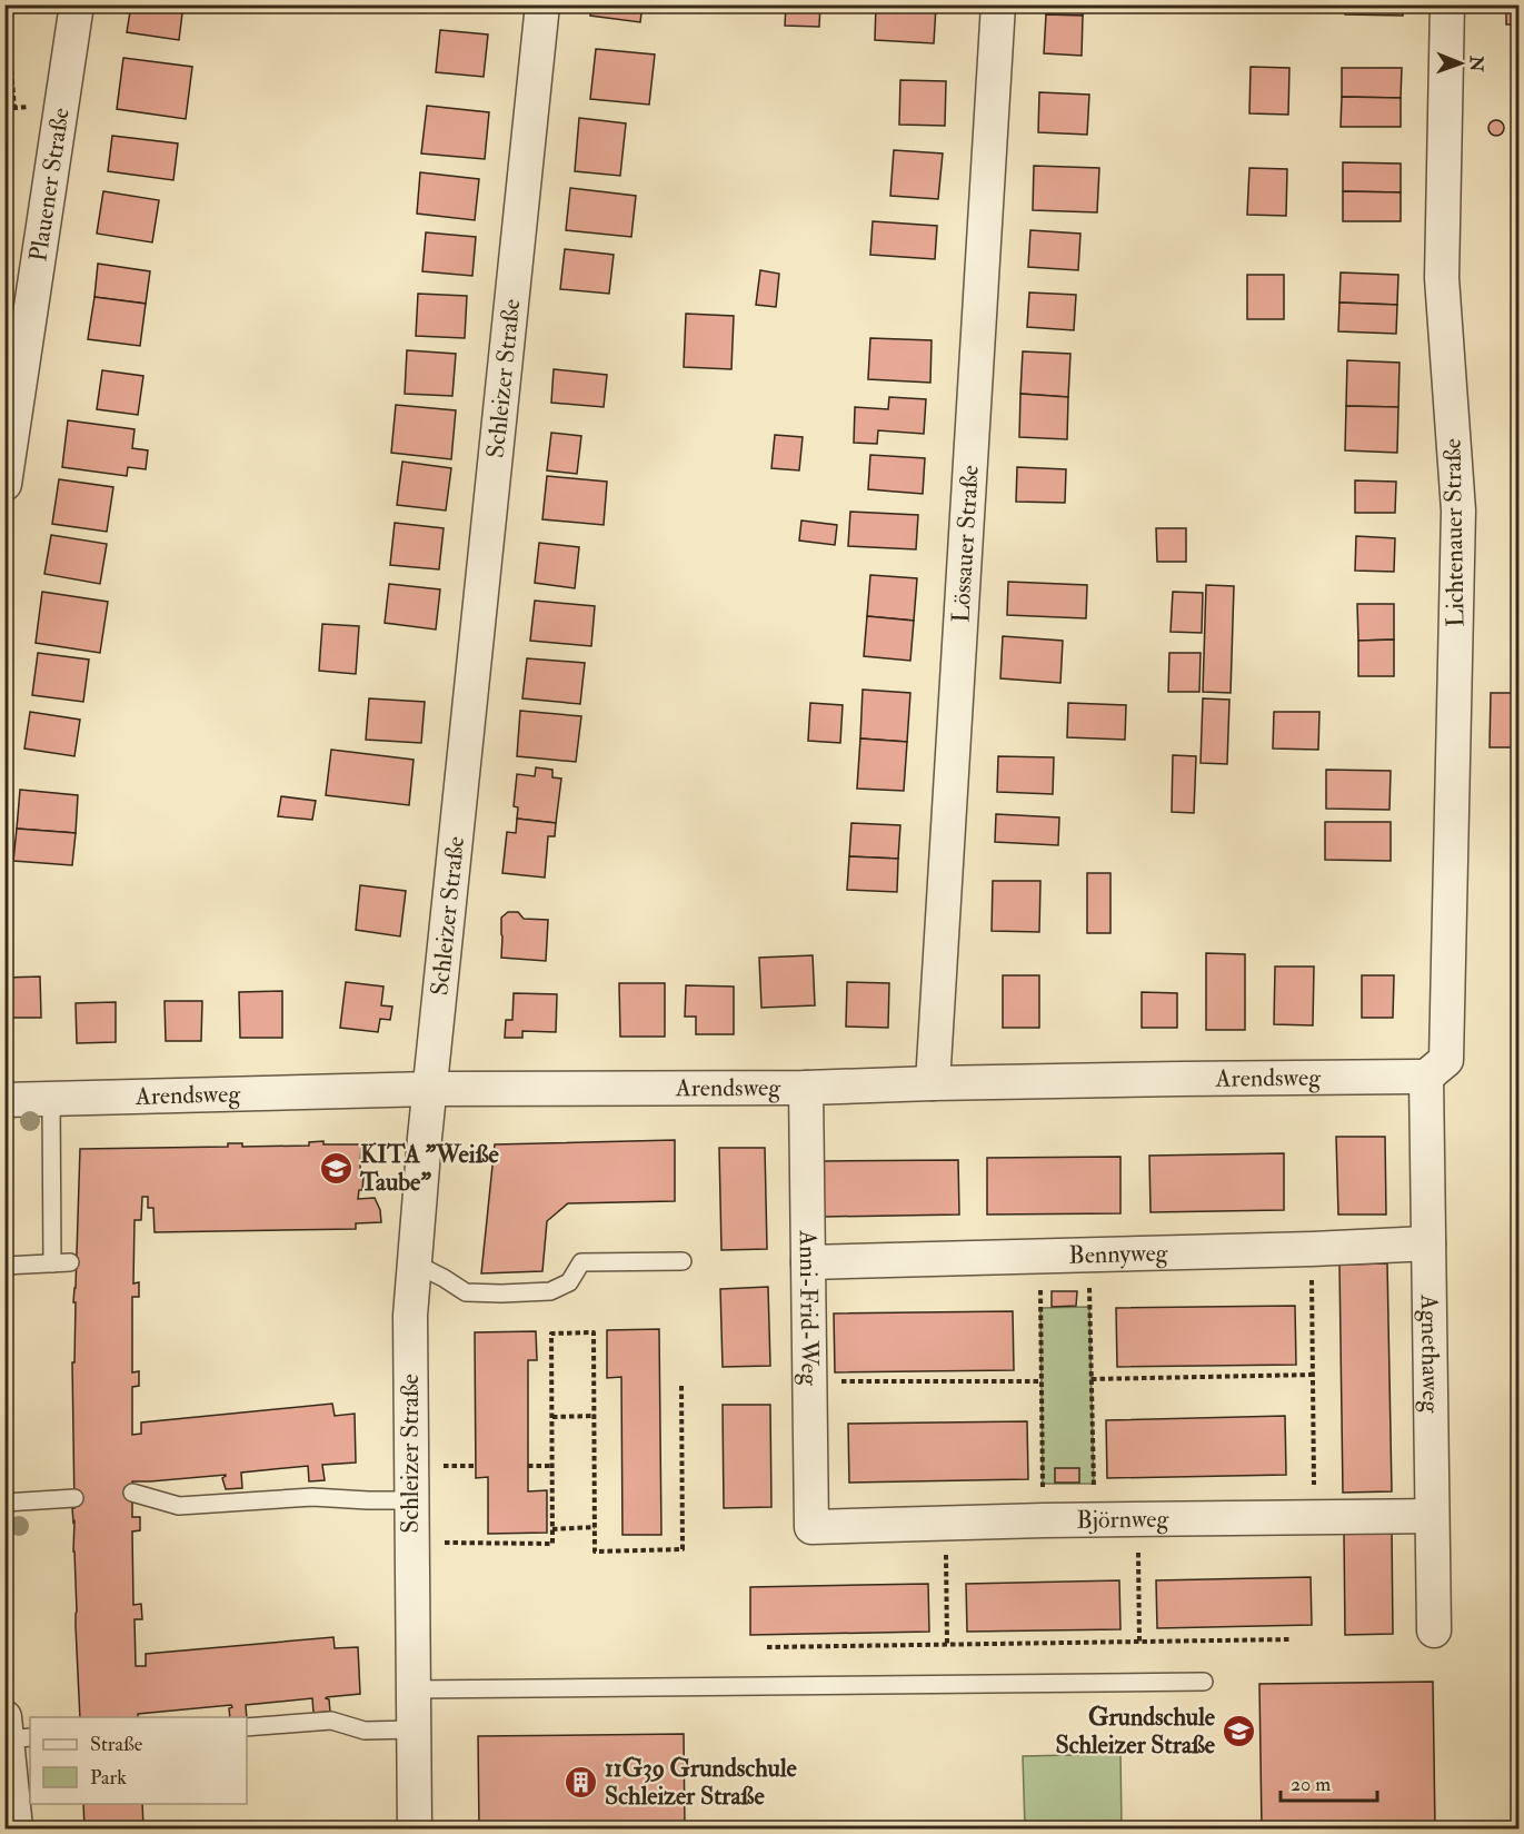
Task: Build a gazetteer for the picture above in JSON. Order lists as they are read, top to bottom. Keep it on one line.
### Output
{"streets":{"street":["Plauener Straße","Schleizer Straße","Lichtenauer Straße","Lössauer Straße","Arendsweg","Bennyweg","Anni-Frid-Weg","Agnethaweg","Björnweg"]},"crossings":[["Schleizer Straße","Arendsweg"],["Lichtenauer Straße","Arendsweg"],["Lichtenauer Straße","Agnethaweg"],["Lössauer Straße","Arendsweg"],["Arendsweg","Anni-Frid-Weg"],["Arendsweg","Agnethaweg"],["Bennyweg","Anni-Frid-Weg"],["Bennyweg","Agnethaweg"],["Anni-Frid-Weg","Björnweg"],["Agnethaweg","Björnweg"]],"places":{"school or university":["KITA \"Weiße Taube\"","Grundschule Schleizer Straße"],"building":["11G39 Grundschule Schleizer Straße"]},"legend":["Straße","Park"],"scale_bar":"20 m","north":"right"}
